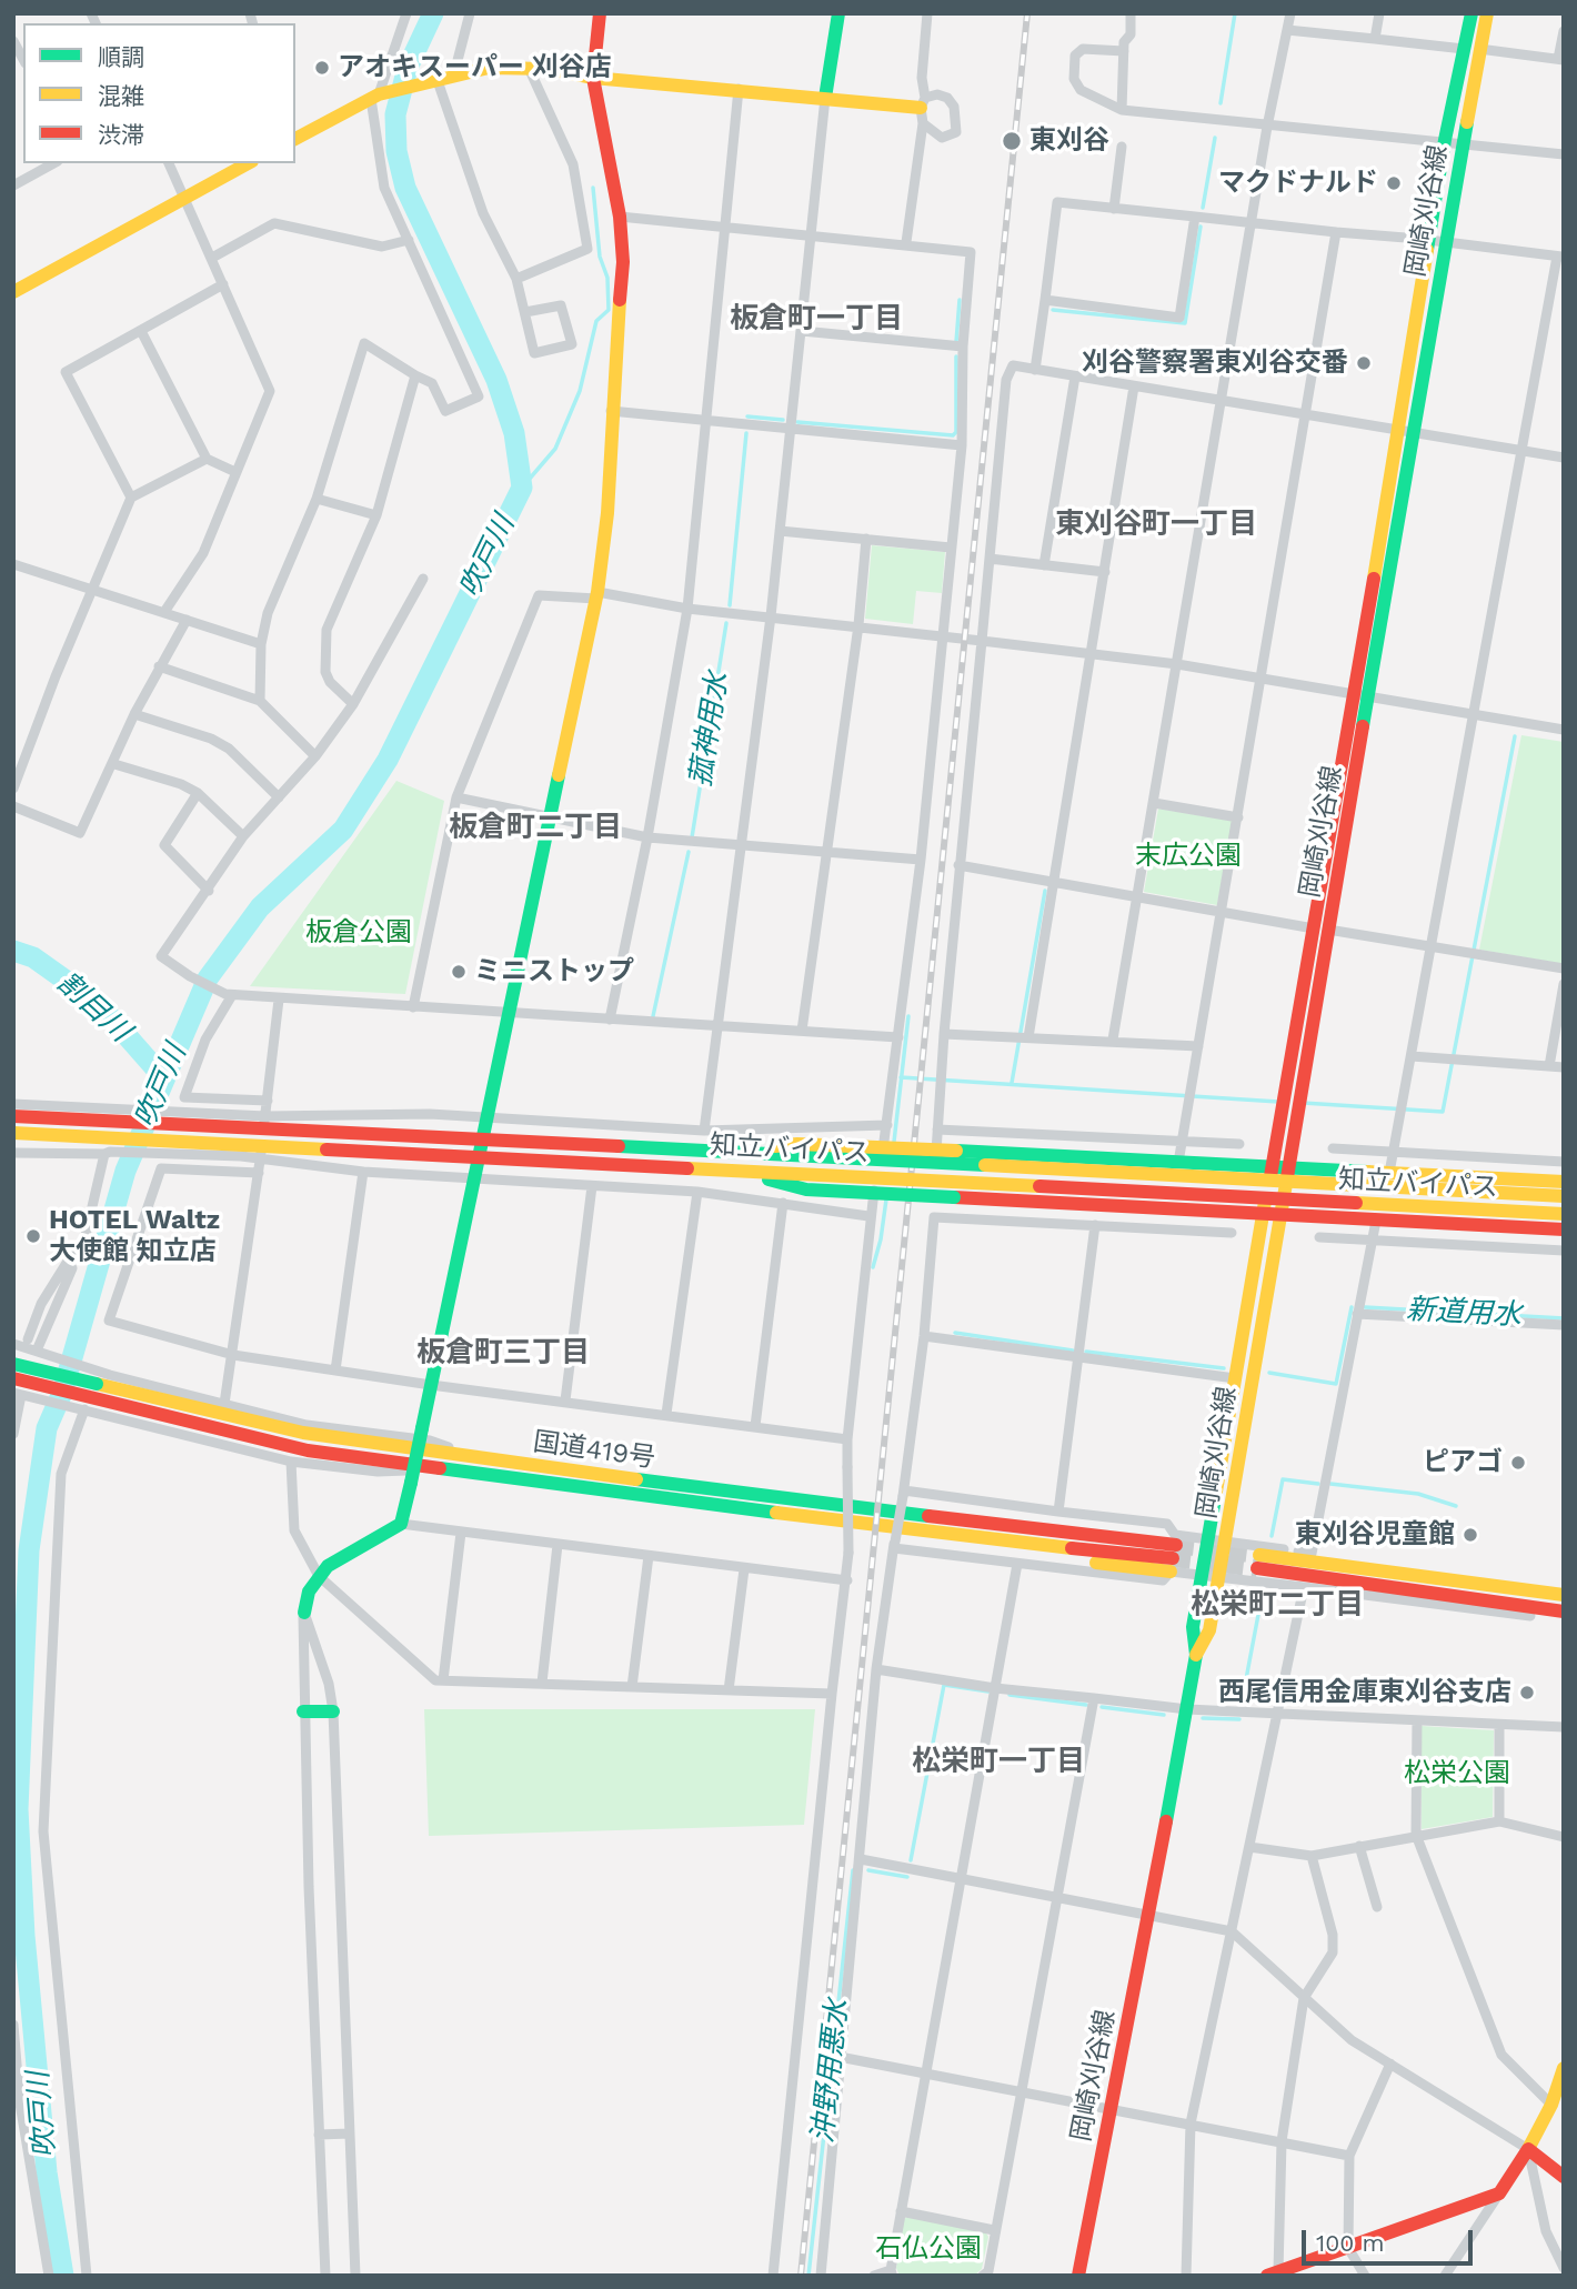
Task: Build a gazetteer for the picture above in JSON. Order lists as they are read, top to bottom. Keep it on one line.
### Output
{"streets":{"main road":["岡崎刈谷線","知立バイパス","国道419号"]},"districts":["板倉町一丁目","東刈谷町一丁目","板倉町二丁目","板倉町三丁目","松栄町二丁目","松栄町一丁目"],"water":["吹戸川","菰神用水","割目川","新道用水","沖野用悪水"],"parks":["末広公園","板倉公園","松栄公園","石仏公園"],"places":["アオキスーパー 刈谷店","東刈谷","マクドナルド","刈谷警察署東刈谷交番","ミニストップ","HOTEL Waltz 大使館 知立店","ピアゴ","東刈谷児童館","西尾信用金庫東刈谷支店"],"legend":["順調","混雑","渋滞"],"scale_bar":"100 m"}
